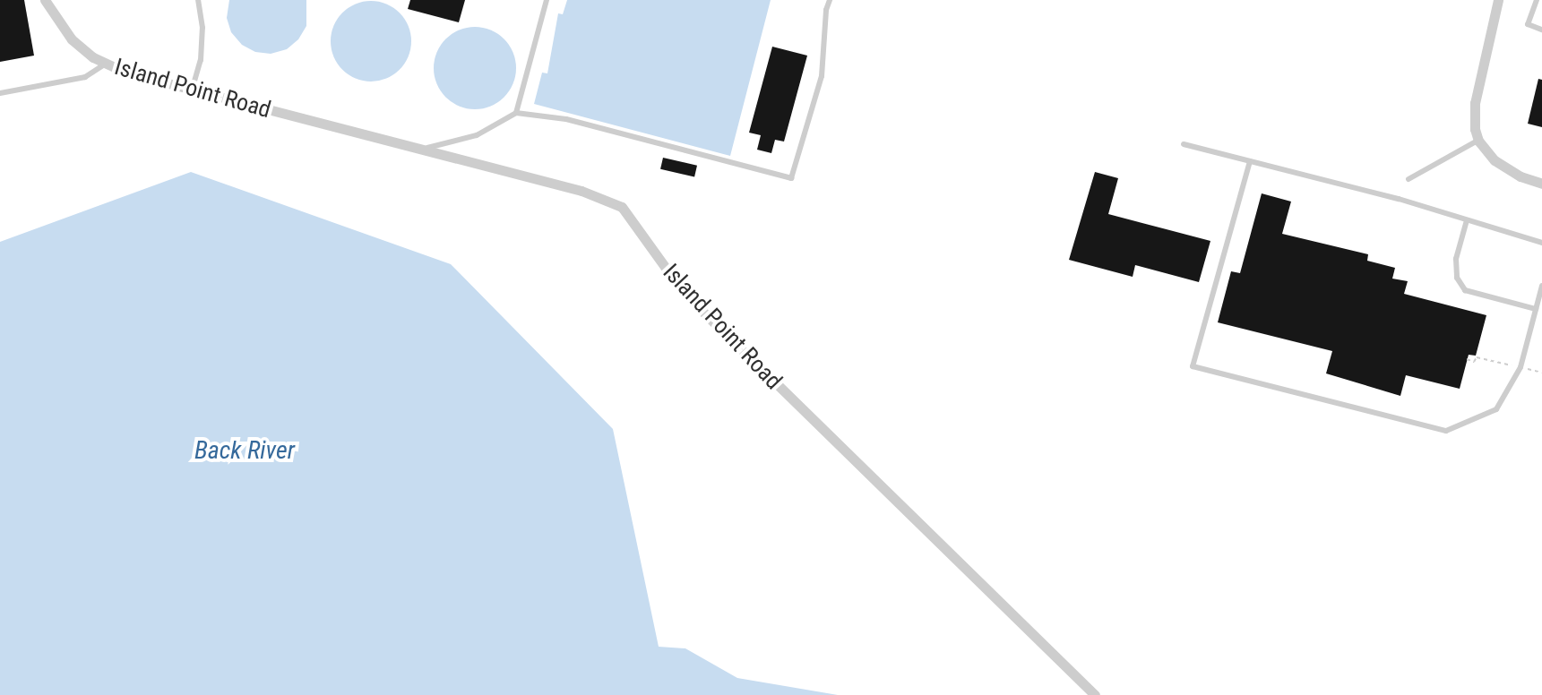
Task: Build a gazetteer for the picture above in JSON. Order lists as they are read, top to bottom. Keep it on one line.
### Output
{"streets":{"street":["Island Point Road"]},"water":["Back River"]}
